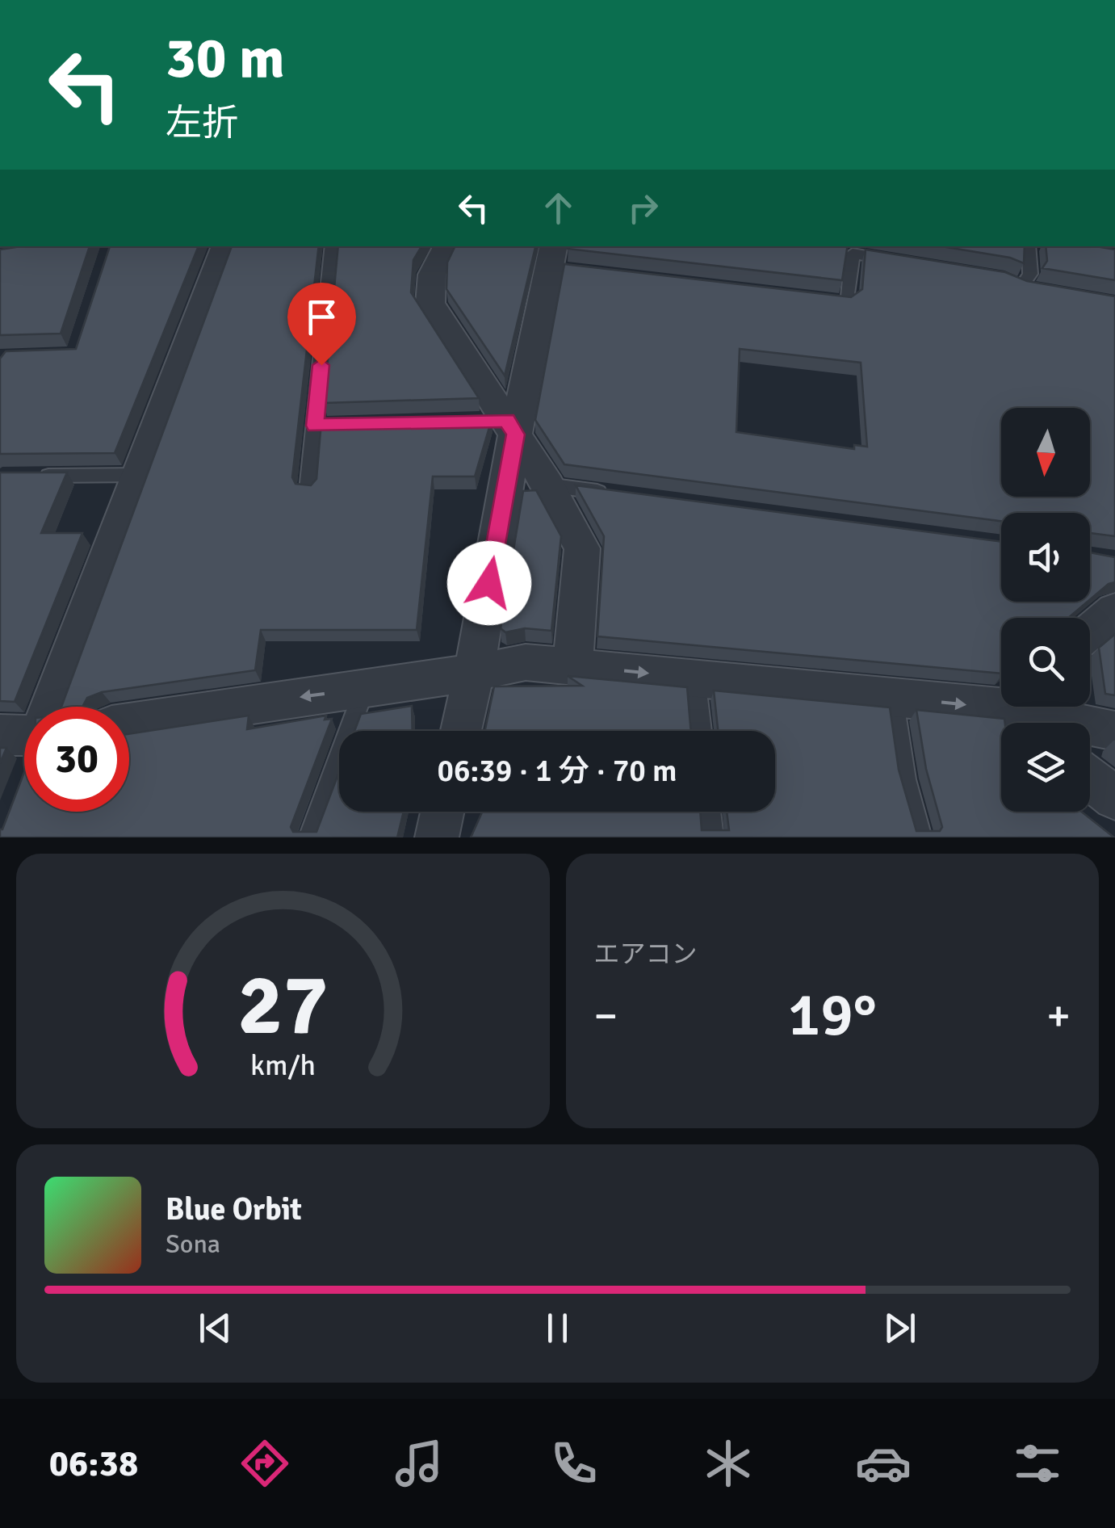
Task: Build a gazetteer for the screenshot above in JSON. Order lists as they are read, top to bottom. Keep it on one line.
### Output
{"north":"bottom","page":{"turn":["30 m","左折"],"limit":"30","trip":"06:39 · 1 分 · 70 m","tile":"エアコン","heat":["−","19°","+"],"song":["Blue Orbit","Sona"],"tabs":"06:38","gauge":["27","km/h"]}}
